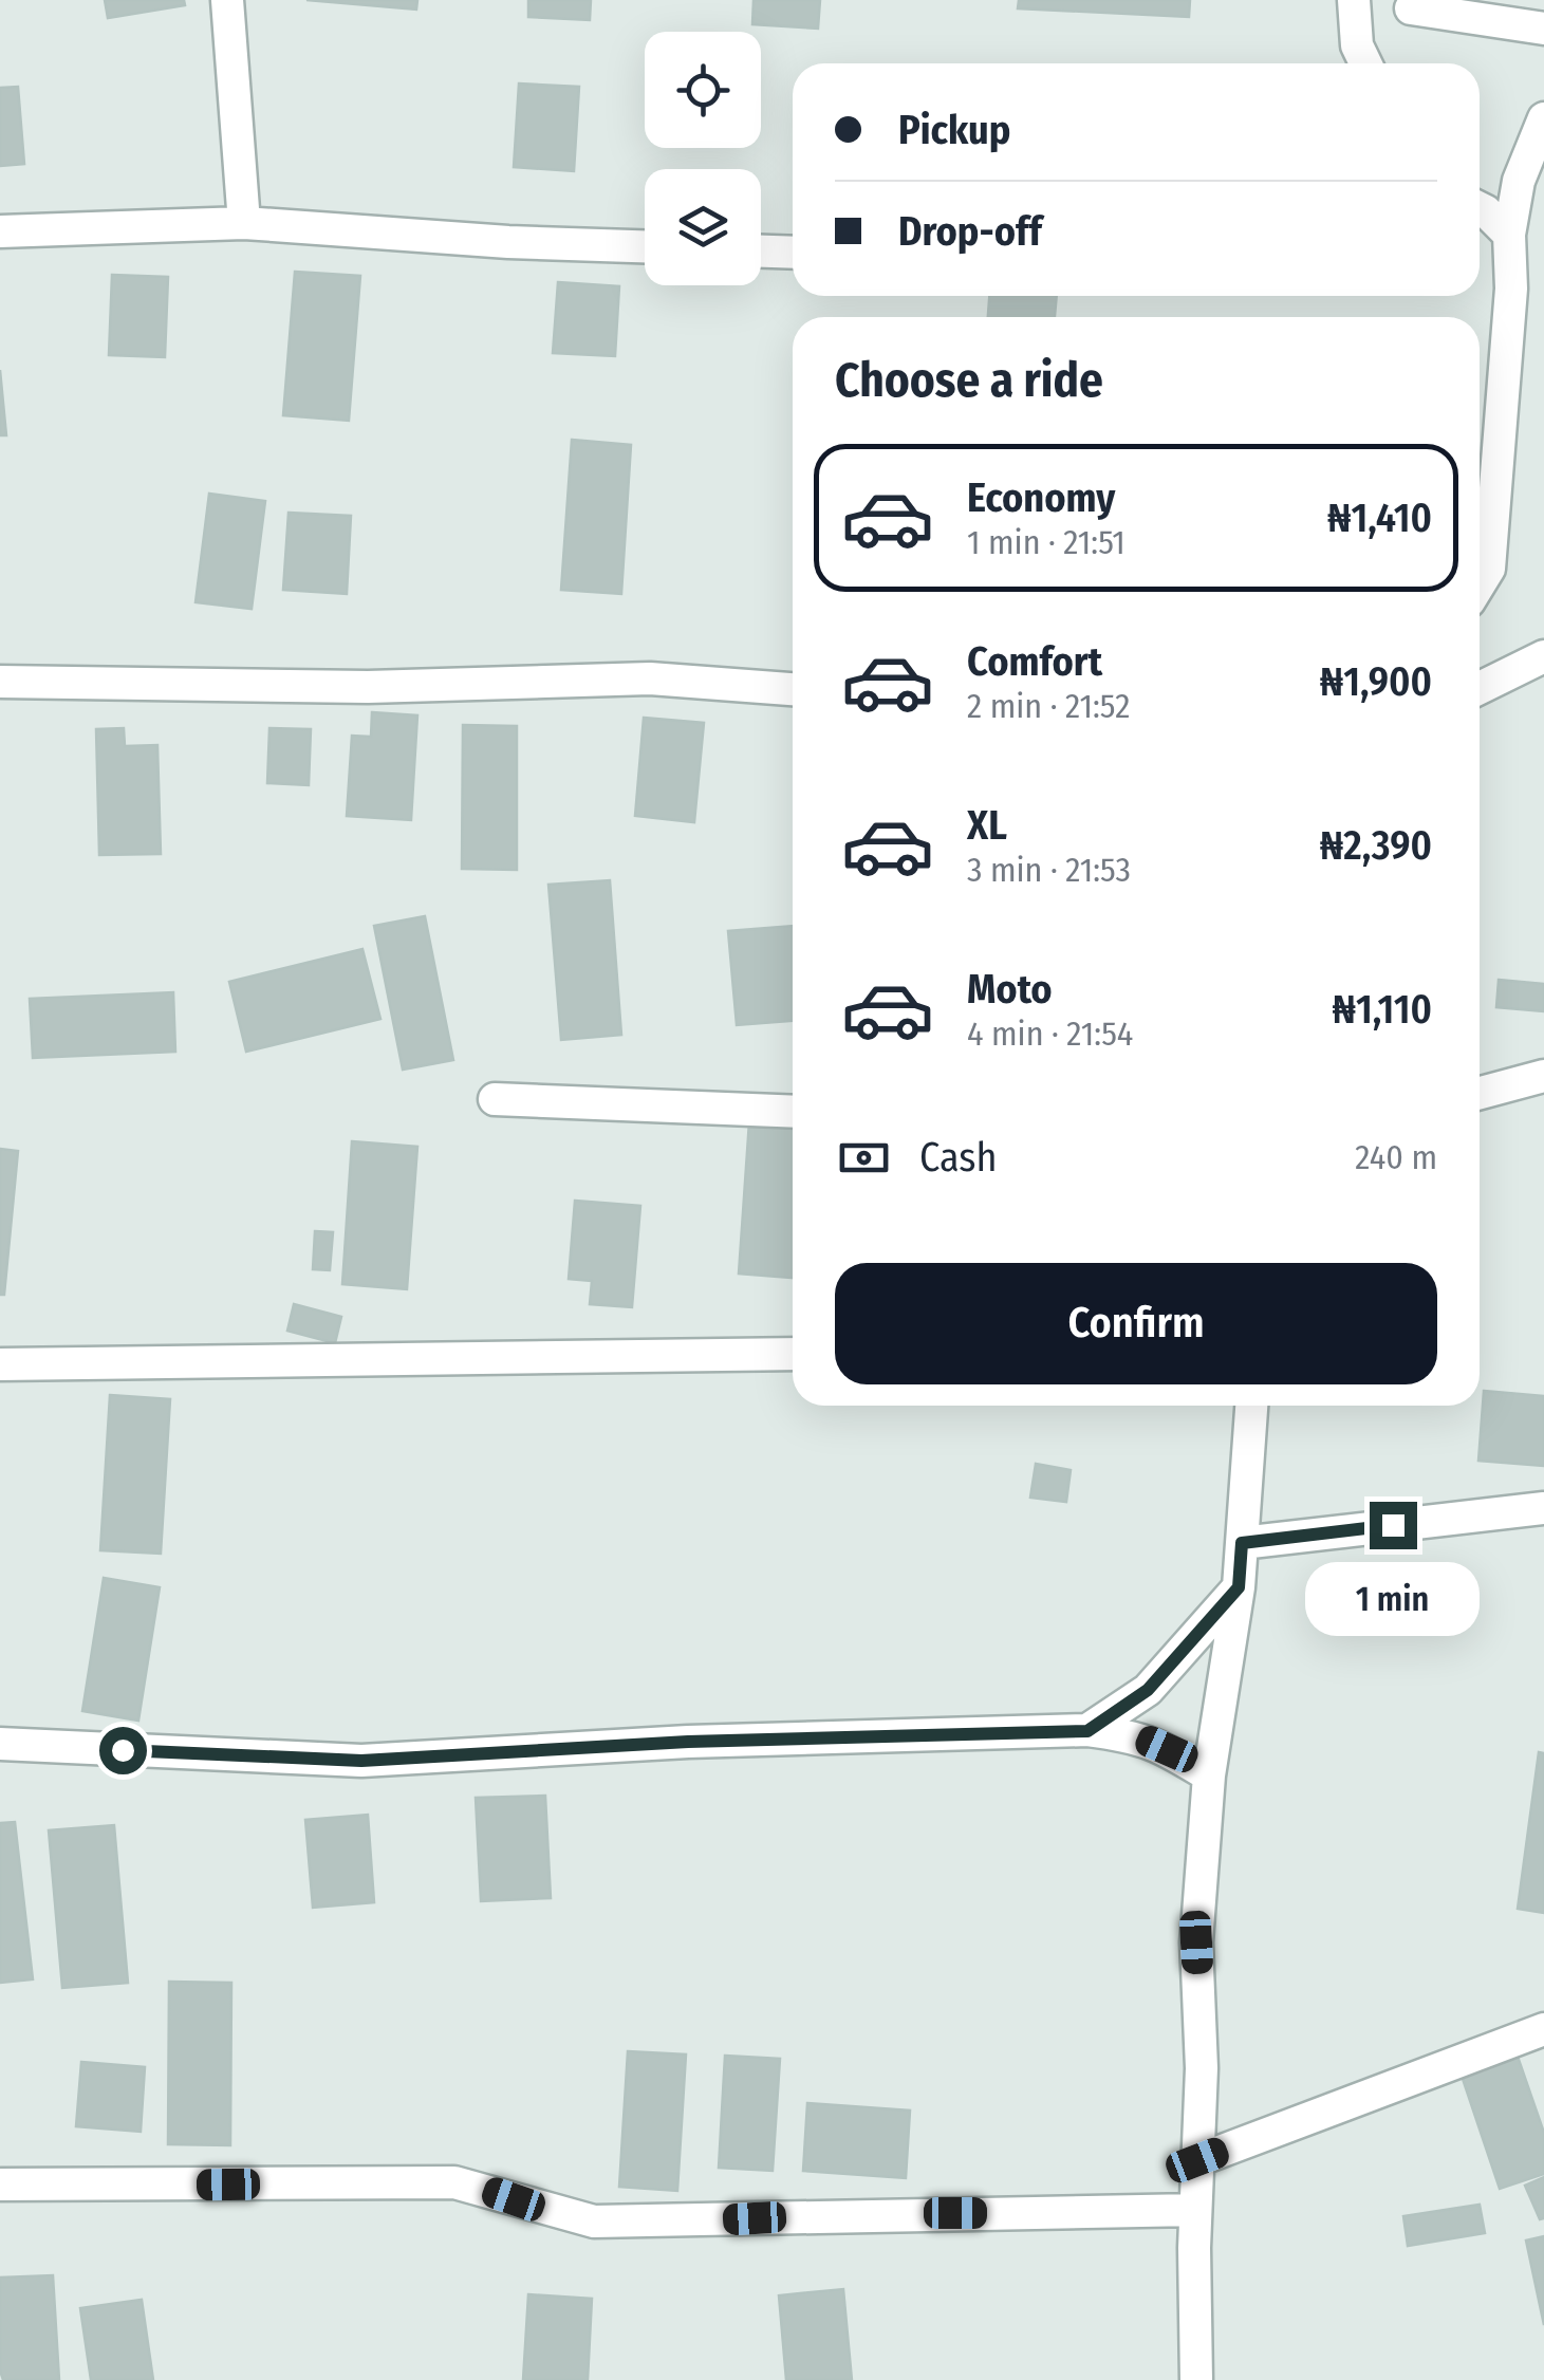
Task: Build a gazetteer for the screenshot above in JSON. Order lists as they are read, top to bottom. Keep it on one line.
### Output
{"page":{"banner":["Pickup","Drop-off"],"heading":"Choose a ride","list":[{"name":"Economy","note":"1 min · 21:51","value":"₦1,410"},{"name":"Comfort","note":"2 min · 21:52","value":"₦1,900"},{"name":"XL","note":"3 min · 21:53","value":"₦2,390"},{"name":"Moto","note":"4 min · 21:54","value":"₦1,110"}],"pay":["Cash","240 m"],"buttons":"Confirm","bubble":"1 min"}}
